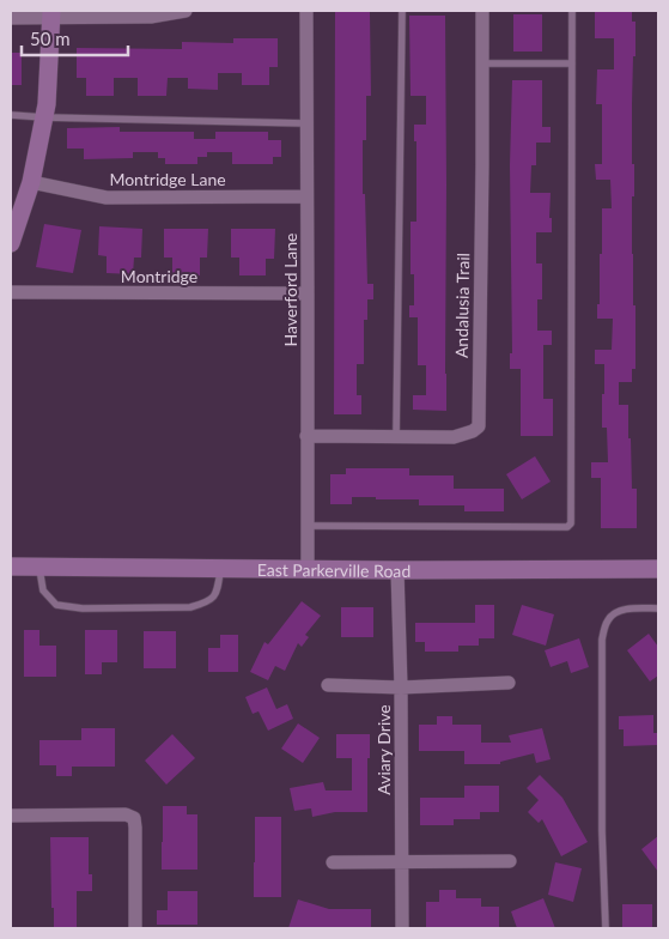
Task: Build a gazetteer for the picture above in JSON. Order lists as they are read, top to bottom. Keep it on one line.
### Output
{"streets":{"main road":["East Parkerville Road"],"street":["Montridge Lane","Montridge","Haverford Lane","Andalusia Trail","Aviary Drive"]},"crossings":[["Montridge Lane","Haverford Lane"],["Montridge","Haverford Lane"],["Haverford Lane","Andalusia Trail"],["Haverford Lane","East Parkerville Road"],["East Parkerville Road","Aviary Drive"]],"scale_bar":"50 m"}
